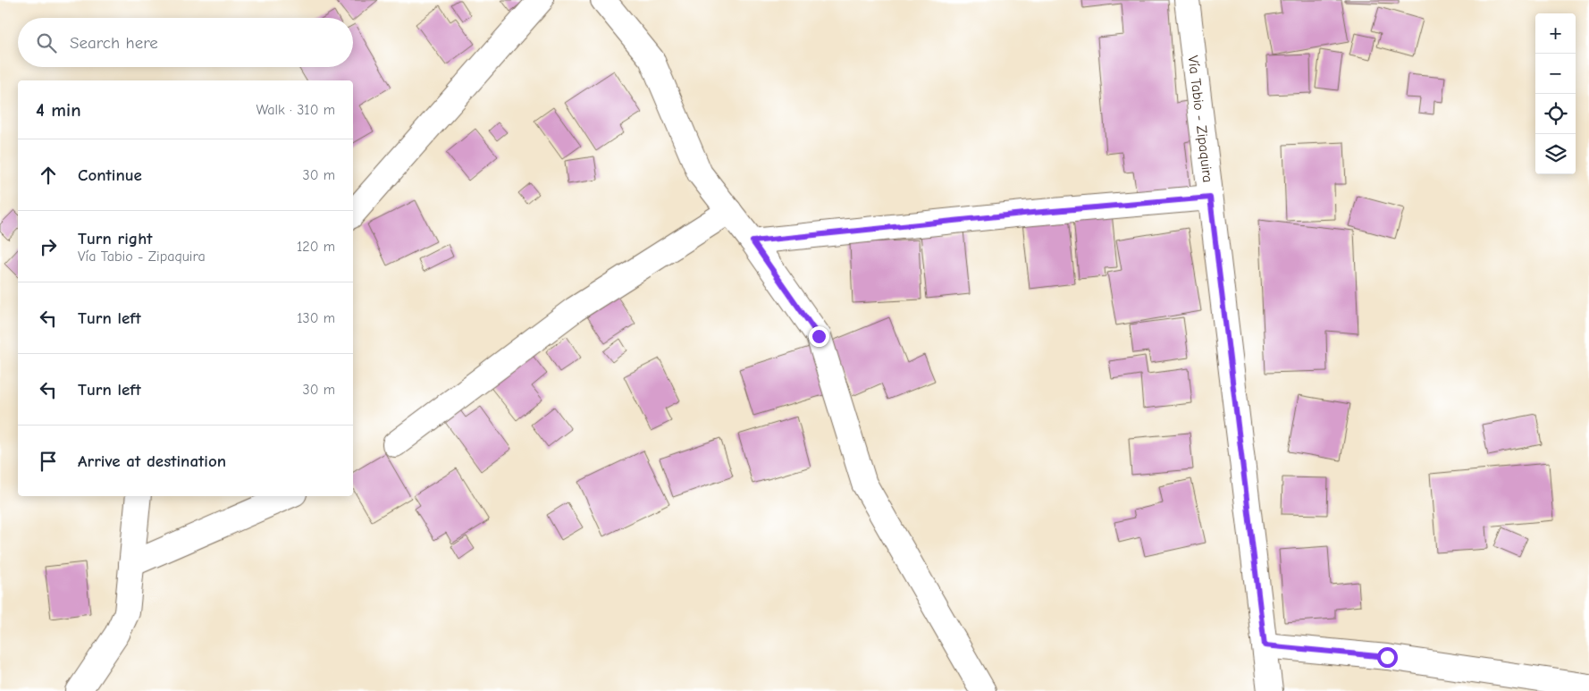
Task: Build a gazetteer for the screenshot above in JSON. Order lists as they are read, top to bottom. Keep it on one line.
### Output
{"streets":{"street":["Vía Tabio - Zipaquira"]},"page":{"map_buttons":["+","−"],"search":"Search here","heading":["4 min","Walk · 310 m"],"list":[["Continue","30 m"],["Turn right","Vía Tabio - Zipaquira","120 m"],["Turn left","130 m"],["Turn left","30 m"],"Arrive at destination"]}}
